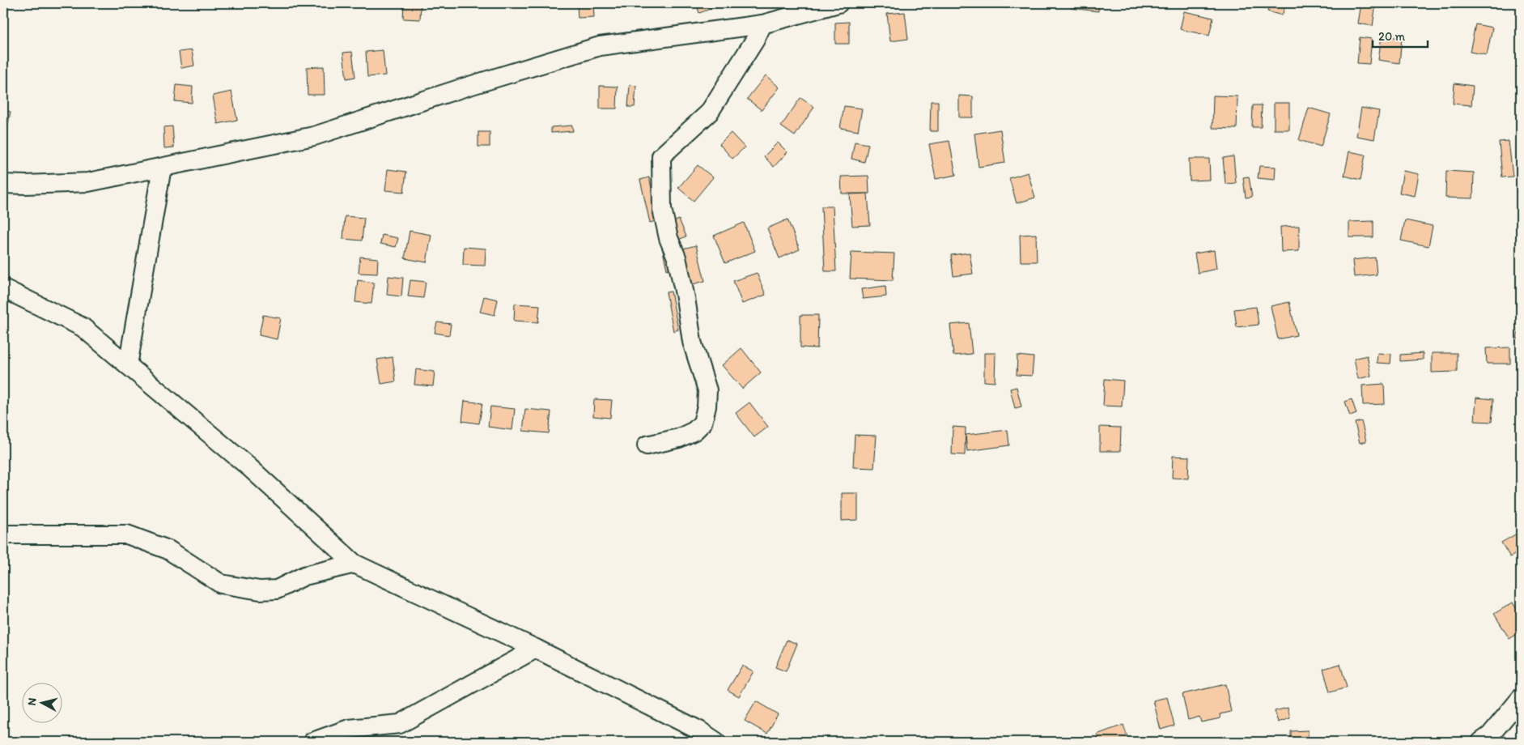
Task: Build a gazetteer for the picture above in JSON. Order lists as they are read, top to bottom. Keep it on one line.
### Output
{"scale_bar":"20 m","north":"left"}
